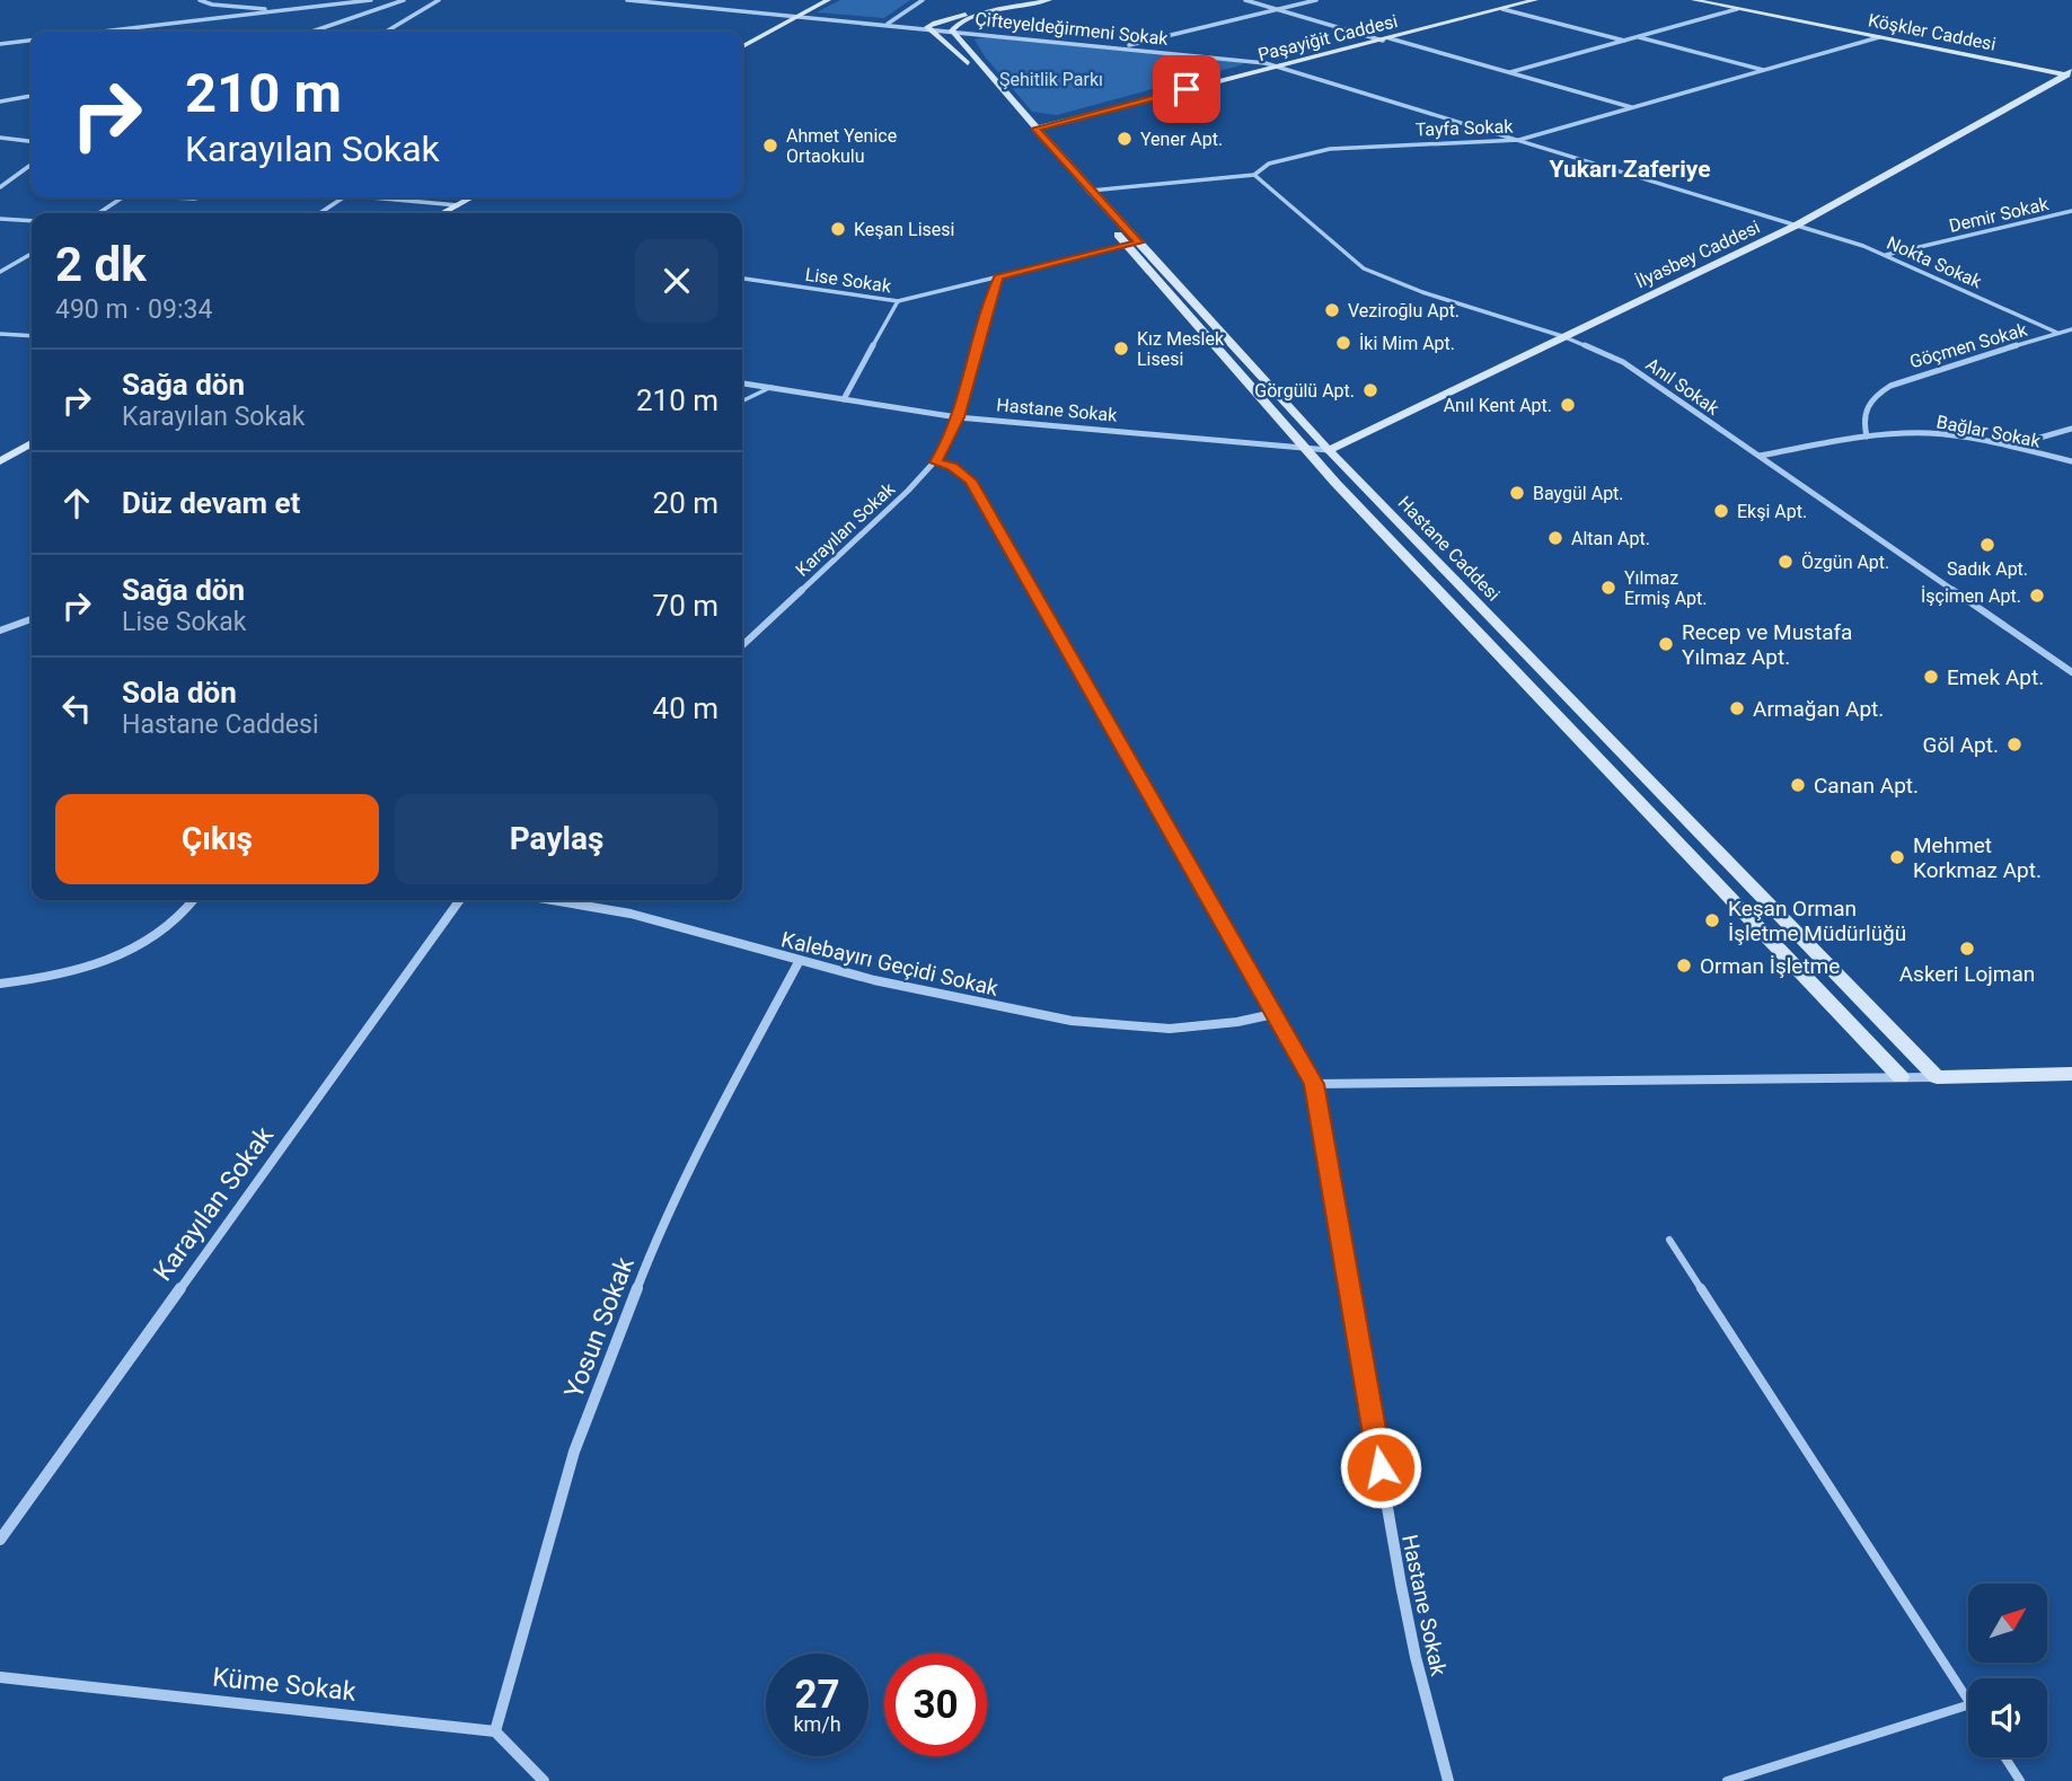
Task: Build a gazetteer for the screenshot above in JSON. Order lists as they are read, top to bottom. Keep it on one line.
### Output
{"streets":{"main road":["Köşkler Caddesi","Paşayiğit Caddesi","İlyasbey Caddesi","Hastane Caddesi"],"street":["Çifteyeldeğirmeni Sokak","Tayfa Sokak","Demir Sokak","Nokta Sokak","Lise Sokak","Göçmen Sokak","Anıl Sokak","Hastane Sokak","Bağlar Sokak","Karayılan Sokak","Kalebayırı Geçidi Sokak","Yosun Sokak","Küme Sokak"]},"crossings":[["Çifteyeldeğirmeni Sokak","Paşayiğit Caddesi"],["Çifteyeldeğirmeni Sokak","Tayfa Sokak"],["Çifteyeldeğirmeni Sokak","Nokta Sokak"],["Çifteyeldeğirmeni Sokak","Hastane Caddesi"],["Köşkler Caddesi","Tayfa Sokak"],["Köşkler Caddesi","İlyasbey Caddesi"],["Paşayiğit Caddesi","Hastane Caddesi"],["Tayfa Sokak","Nokta Sokak"],["Tayfa Sokak","Anıl Sokak"],["Tayfa Sokak","Hastane Caddesi"],["Demir Sokak","Nokta Sokak"],["İlyasbey Caddesi","Nokta Sokak"],["İlyasbey Caddesi","Anıl Sokak"],["İlyasbey Caddesi","Hastane Sokak"],["İlyasbey Caddesi","Hastane Caddesi"],["Nokta Sokak","Göçmen Sokak"],["Lise Sokak","Karayılan Sokak"],["Lise Sokak","Hastane Caddesi"],["Göçmen Sokak","Bağlar Sokak"],["Anıl Sokak","Bağlar Sokak"],["Hastane Sokak","Karayılan Sokak"],["Hastane Sokak","Hastane Caddesi"],["Hastane Sokak","Kalebayırı Geçidi Sokak"],["Kalebayırı Geçidi Sokak","Yosun Sokak"],["Yosun Sokak","Küme Sokak"]],"districts":["Yukarı Zaferiye"],"parks":["Şehitlik Parkı"],"places":["Yener Apt.","Ahmet Yenice Ortaokulu","Keşan Lisesi","Veziroğlu Apt.","İki Mim Apt.","Kız Meslek Lisesi","Görgülü Apt.","Anıl Kent Apt.","Baygül Apt.","Ekşi Apt.","Altan Apt.","Sadık Apt.","Özgün Apt.","Yılmaz Ermiş Apt.","İşçimen Apt.","Recep ve Mustafa Yılmaz Apt.","Emek Apt.","Armağan Apt.","Göl Apt.","Canan Apt.","Mehmet Korkmaz Apt.","Keşan Orman İşletme Müdürlüğü","Askeri Lojman","Orman İşletme"],"north":"top right","page":{"turn":["210 m","Karayılan Sokak"],"heading":["2 dk","490 m · 09:34"],"list":[{"name":"Sağa dön","note":"Karayılan Sokak","value":"210 m"},{"name":"Düz devam et","value":"20 m"},{"name":"Sağa dön","note":"Lise Sokak","value":"70 m"},{"name":"Sola dön","note":"Hastane Caddesi","value":"40 m"}],"buttons":["Çıkış","Paylaş"],"speed":"27 km/h","limit":"30"}}
